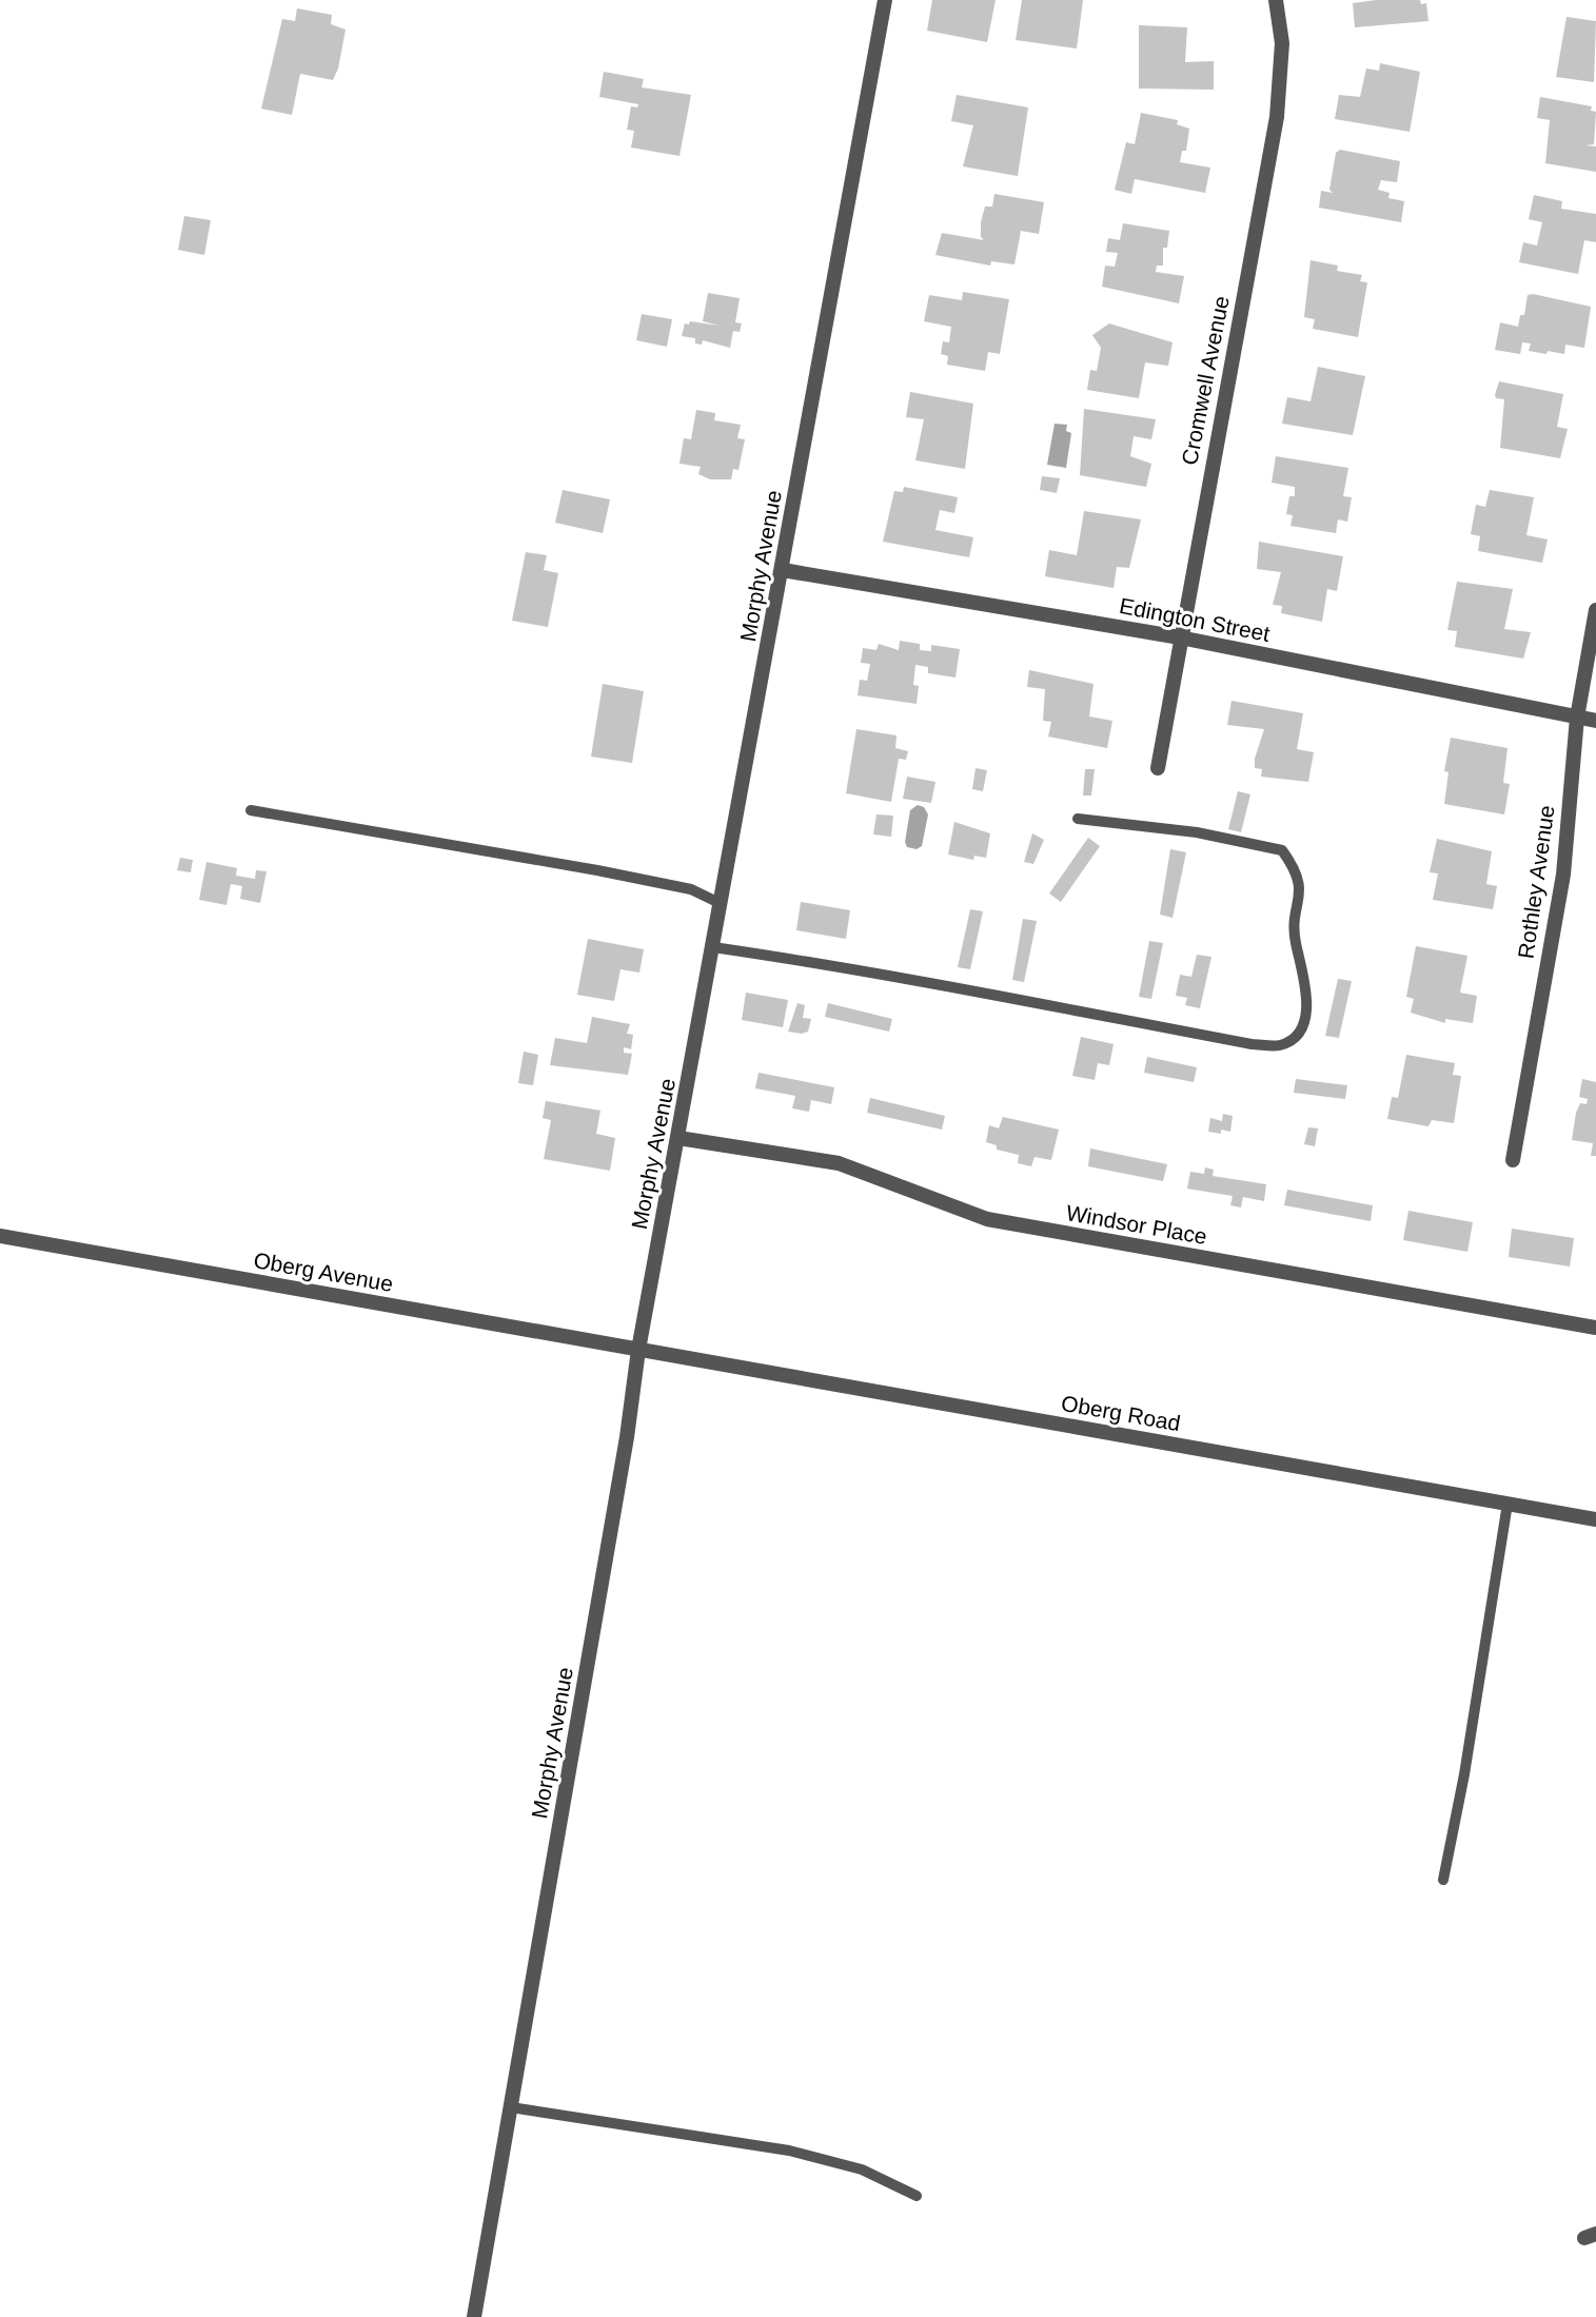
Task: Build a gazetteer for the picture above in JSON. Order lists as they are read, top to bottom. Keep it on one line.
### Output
{"streets":{"street":["Cromwell Avenue","Morphy Avenue","Edington Street","Rothley Avenue","Windsor Place","Oberg Avenue","Oberg Road"]},"crossings":[["Cromwell Avenue","Edington Street"],["Morphy Avenue","Edington Street"],["Morphy Avenue","Windsor Place"],["Morphy Avenue","Oberg Avenue"],["Morphy Avenue","Oberg Road"],["Edington Street","Rothley Avenue"],["Oberg Avenue","Oberg Road"]]}
